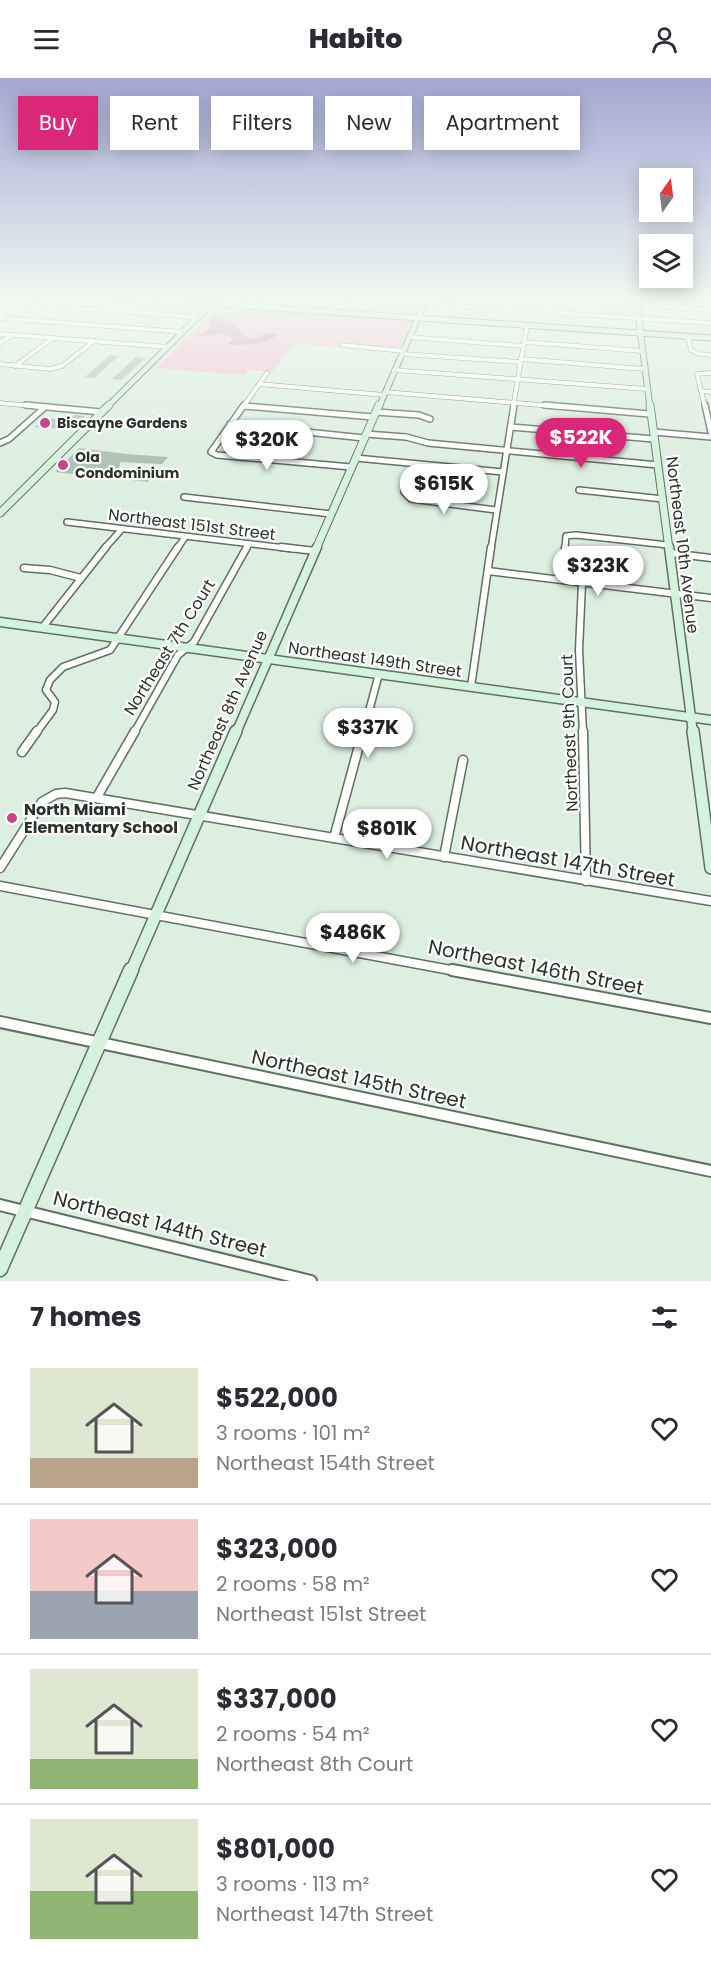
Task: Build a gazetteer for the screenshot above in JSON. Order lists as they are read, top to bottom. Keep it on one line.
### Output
{"streets":{"street":["Northeast 151st Street","Northeast 10th Avenue","Northeast 7th Court","Northeast 149th Street","Northeast 8th Avenue","Northeast 9th Court","Northeast 147th Street","Northeast 146th Street","Northeast 145th Street","Northeast 144th Street"]},"crossings":[["Northeast 151st Street","Northeast 7th Court"],["Northeast 151st Street","Northeast 8th Avenue"],["Northeast 10th Avenue","Northeast 149th Street"],["Northeast 7th Court","Northeast 149th Street"],["Northeast 7th Court","Northeast 147th Street"],["Northeast 149th Street","Northeast 8th Avenue"],["Northeast 149th Street","Northeast 9th Court"],["Northeast 8th Avenue","Northeast 147th Street"],["Northeast 8th Avenue","Northeast 146th Street"],["Northeast 8th Avenue","Northeast 145th Street"],["Northeast 8th Avenue","Northeast 144th Street"],["Northeast 9th Court","Northeast 147th Street"]],"places":["Biscayne Gardens","Ola Condominium","North Miami Elementary School"],"north":"top","page":{"header":"Habito","chip":["Buy","Rent","Filters","New","Apartment"],"price":["$522K","$320K","$615K","$323K","$337K","$801K","$486K"],"heading":"7 homes","list":[{"name":"$522,000","note":"3 rooms · 101 m² · Northeast 154th Street"},{"name":"$323,000","note":"2 rooms · 58 m² · Northeast 151st Street"},{"name":"$337,000","note":"2 rooms · 54 m² · Northeast 8th Court"},{"name":"$801,000","note":"3 rooms · 113 m² · Northeast 147th Street"}]}}
